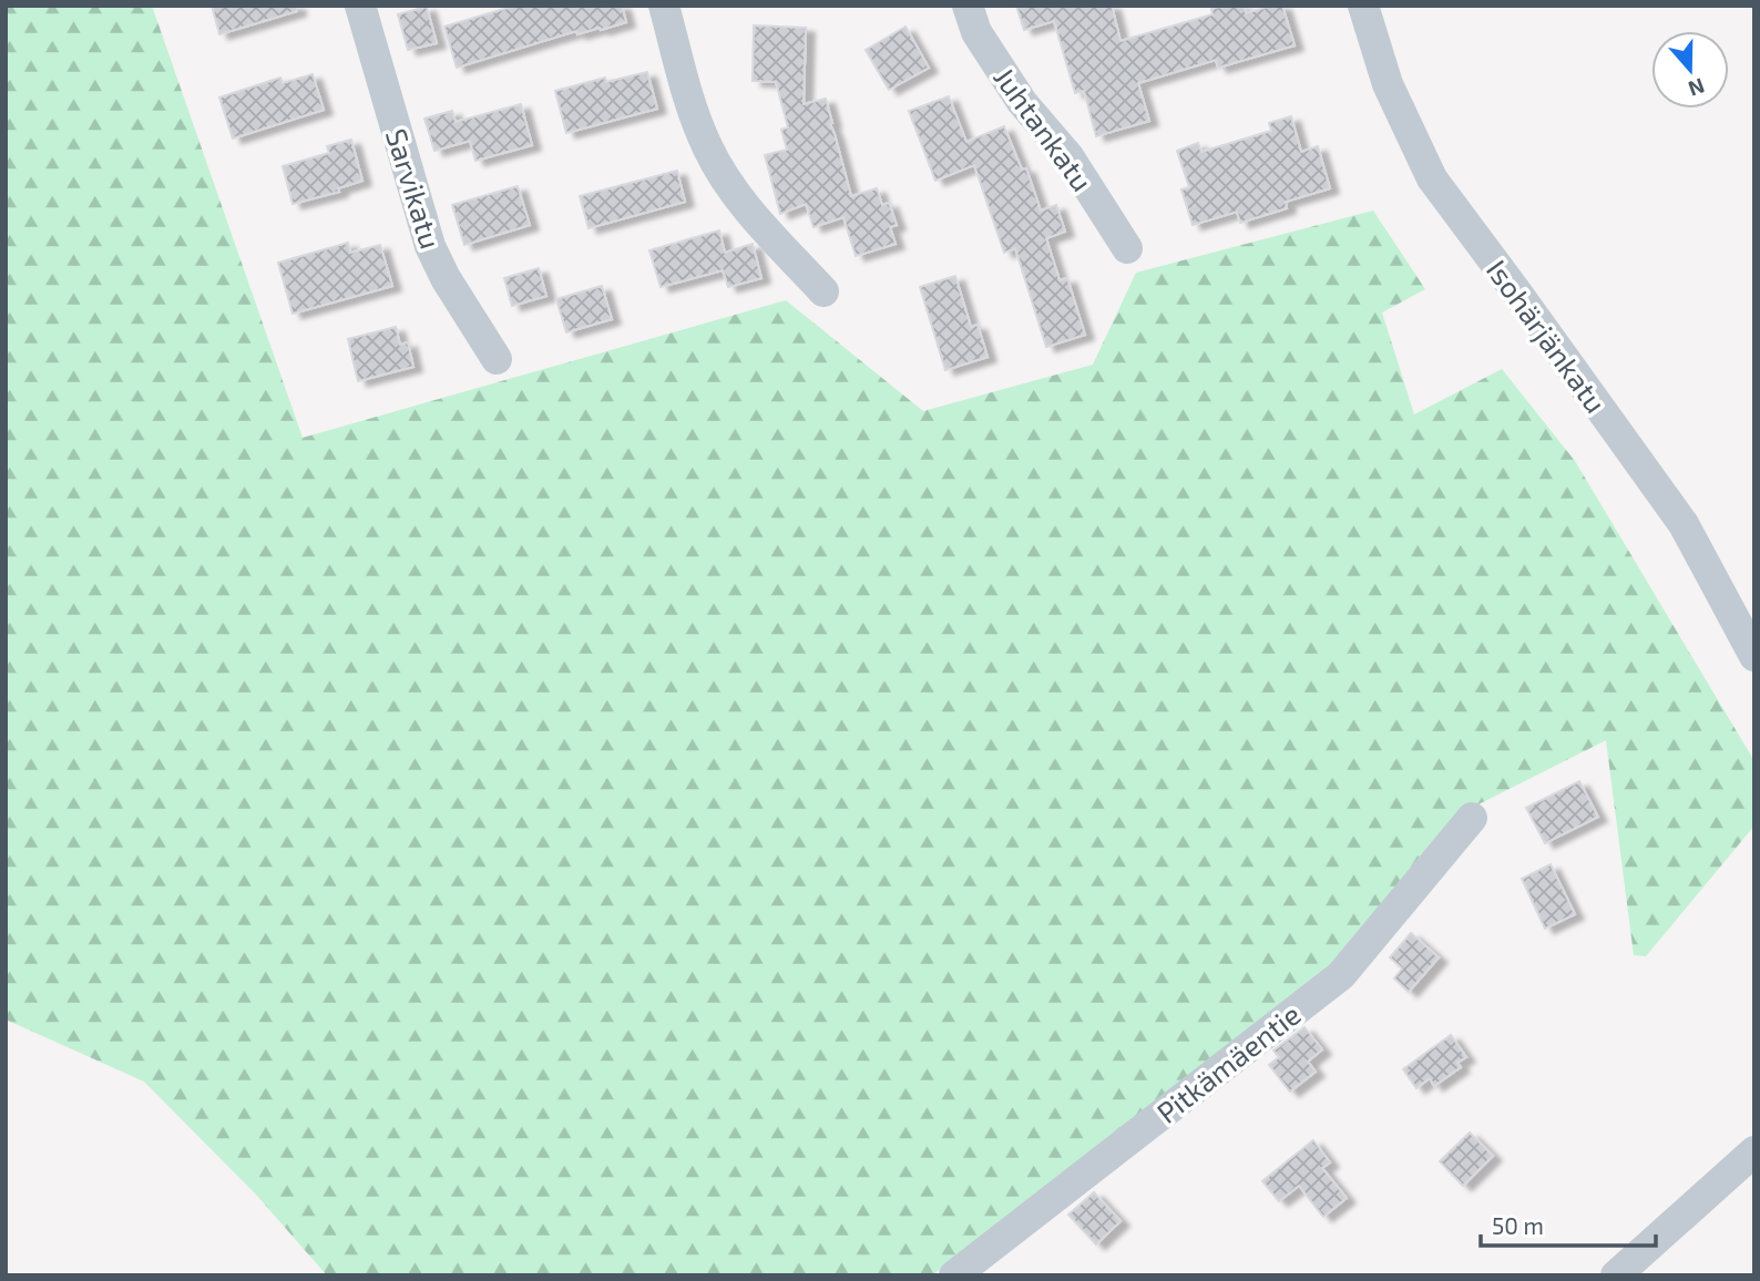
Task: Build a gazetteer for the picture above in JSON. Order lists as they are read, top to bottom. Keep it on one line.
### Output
{"streets":{"street":["Juhtankatu","Sarvikatu","Isohärjänkatu","Pitkämäentie"]},"scale_bar":"50 m","north":"bottom"}
